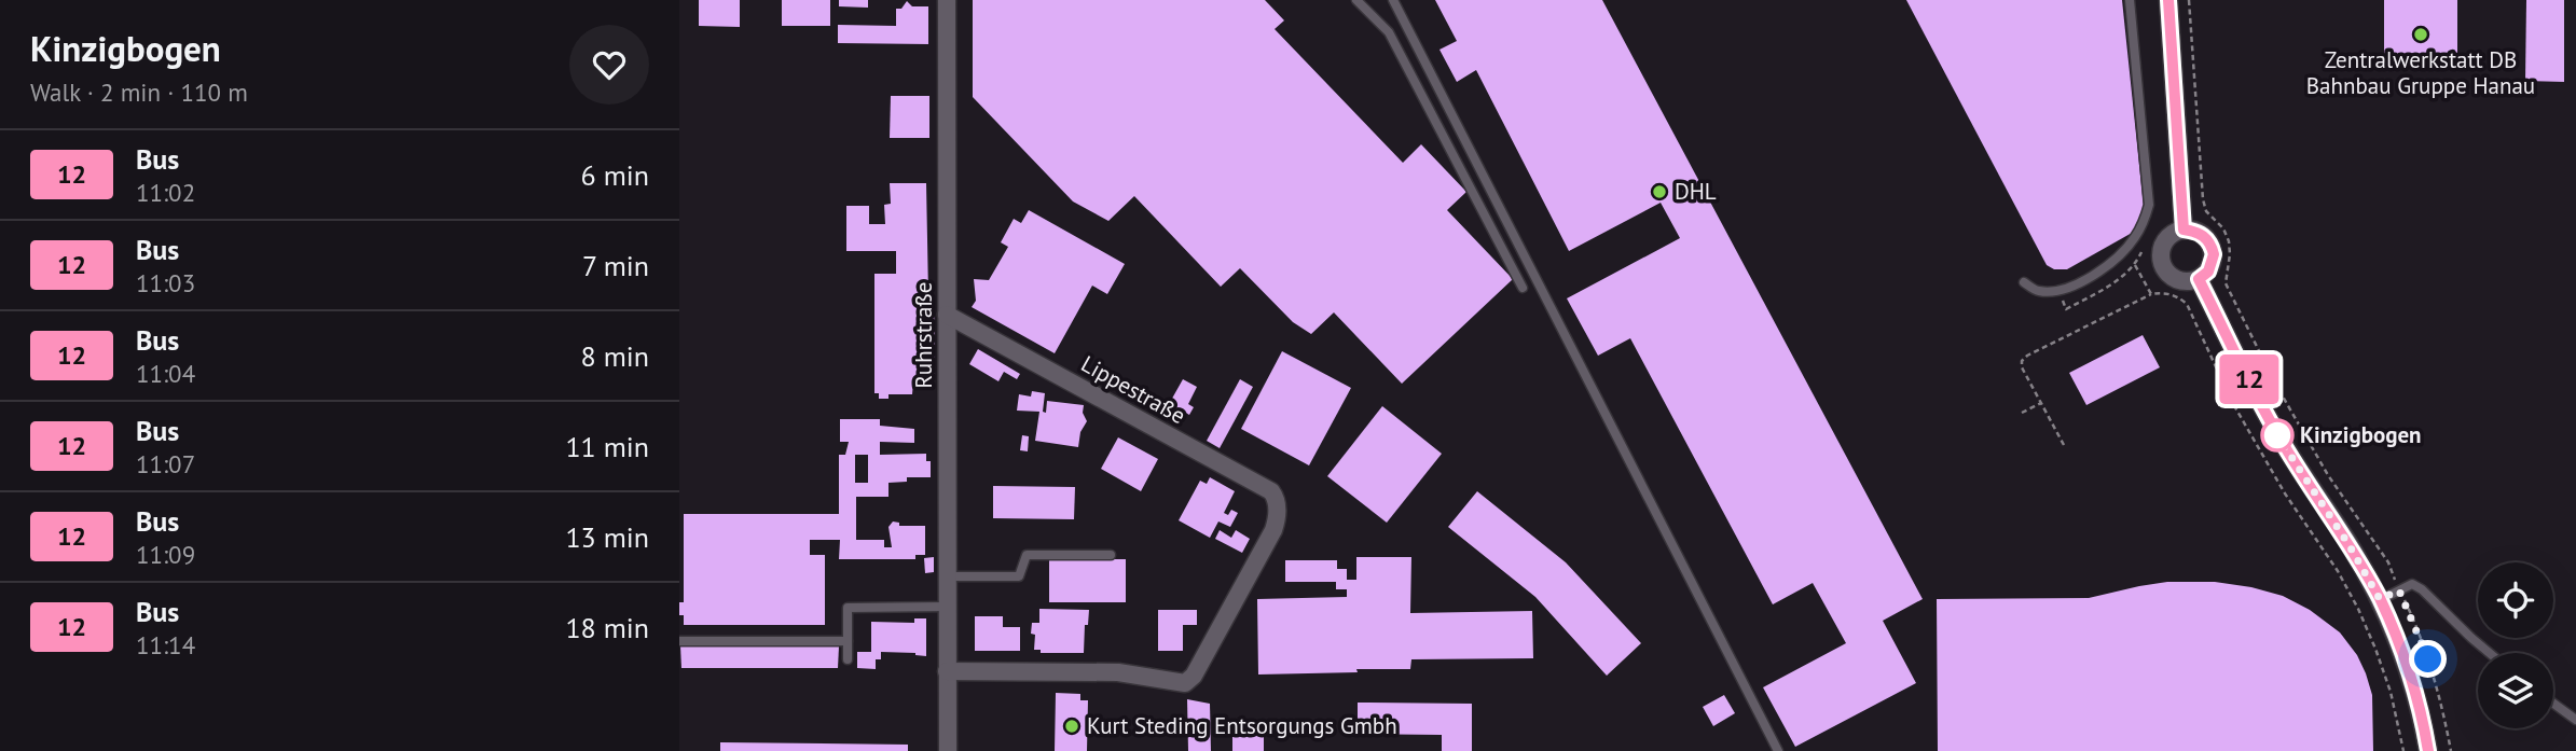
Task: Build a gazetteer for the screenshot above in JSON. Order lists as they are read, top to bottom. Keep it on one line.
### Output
{"streets":{"street":["Ruhrstraße","Lippestraße"]},"crossings":[["Ruhrstraße","Lippestraße"]],"places":["Zentralwerkstatt DB Bahnbau Gruppe Hanau","DHL","Kinzigbogen","Kurt Steding Entsorgungs Gmbh"],"lines":["bus line 12"],"page":{"heading":["Kinzigbogen","Walk · 2 min · 110 m"],"on_map":"12","list":[{"mark":"12","name":"Bus","note":"11:02","value":"6 min"},{"mark":"12","name":"Bus","note":"11:03","value":"7 min"},{"mark":"12","name":"Bus","note":"11:04","value":"8 min"},{"mark":"12","name":"Bus","note":"11:07","value":"11 min"},{"mark":"12","name":"Bus","note":"11:09","value":"13 min"},{"mark":"12","name":"Bus","note":"11:14","value":"18 min"}]}}
